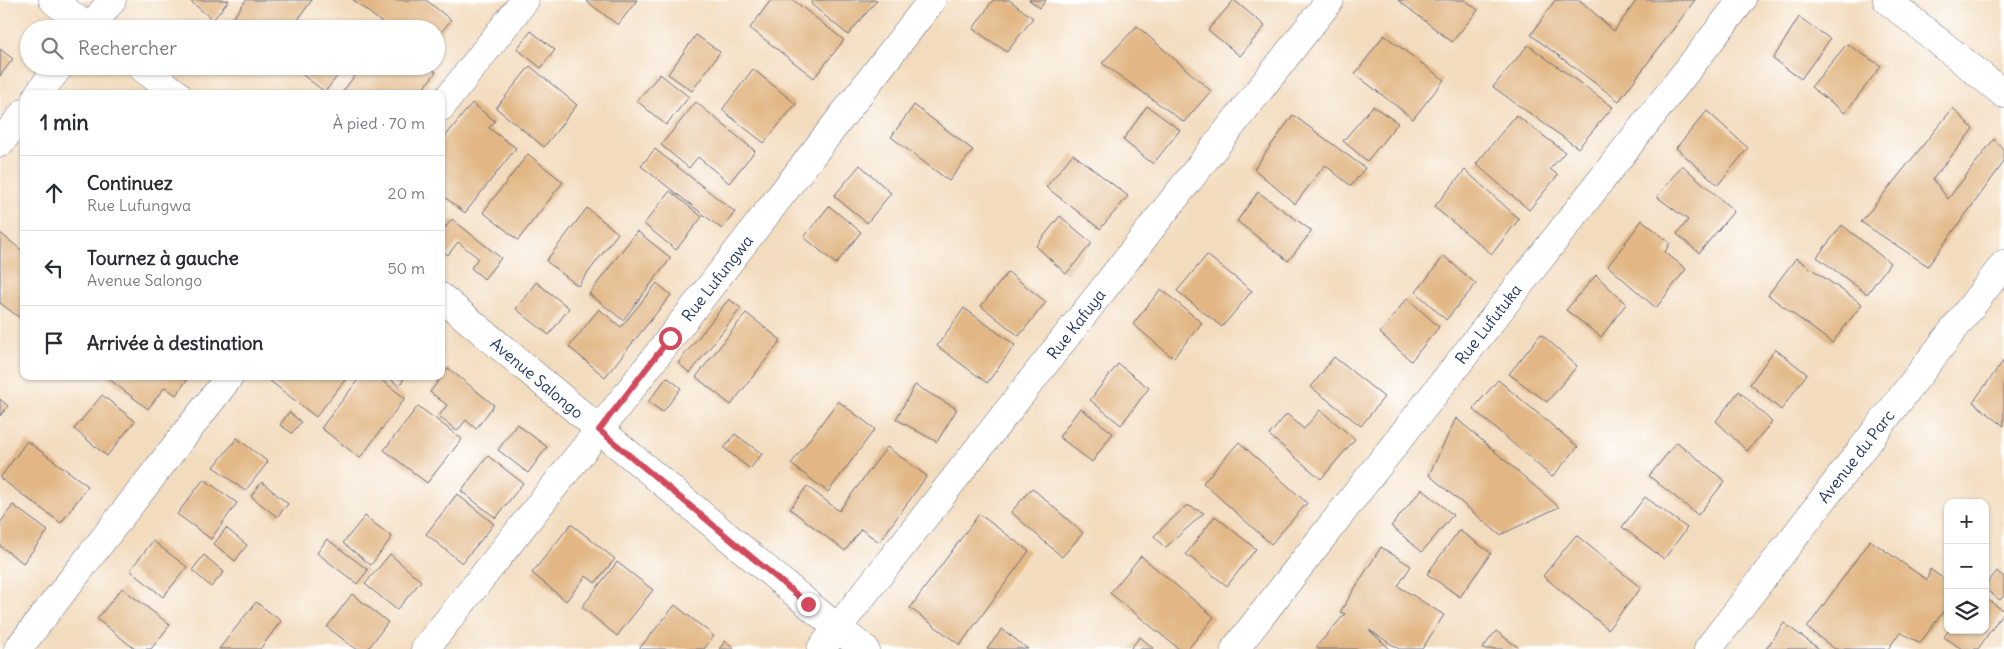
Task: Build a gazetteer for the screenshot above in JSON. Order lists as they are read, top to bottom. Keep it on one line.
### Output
{"streets":{"street":["Rue Lufungwa","Rue Kafuya","Rue Lufutuka","Avenue Salongo","Avenue du Parc"]},"crossings":[["Rue Lufungwa","Avenue Salongo"],["Rue Kafuya","Avenue Salongo"]],"page":{"search":"Rechercher","heading":["1 min","À pied · 70 m"],"list":[["Continuez","Rue Lufungwa","20 m"],["Tournez à gauche","Avenue Salongo","50 m"],"Arrivée à destination"],"map_buttons":["+","−"]}}
